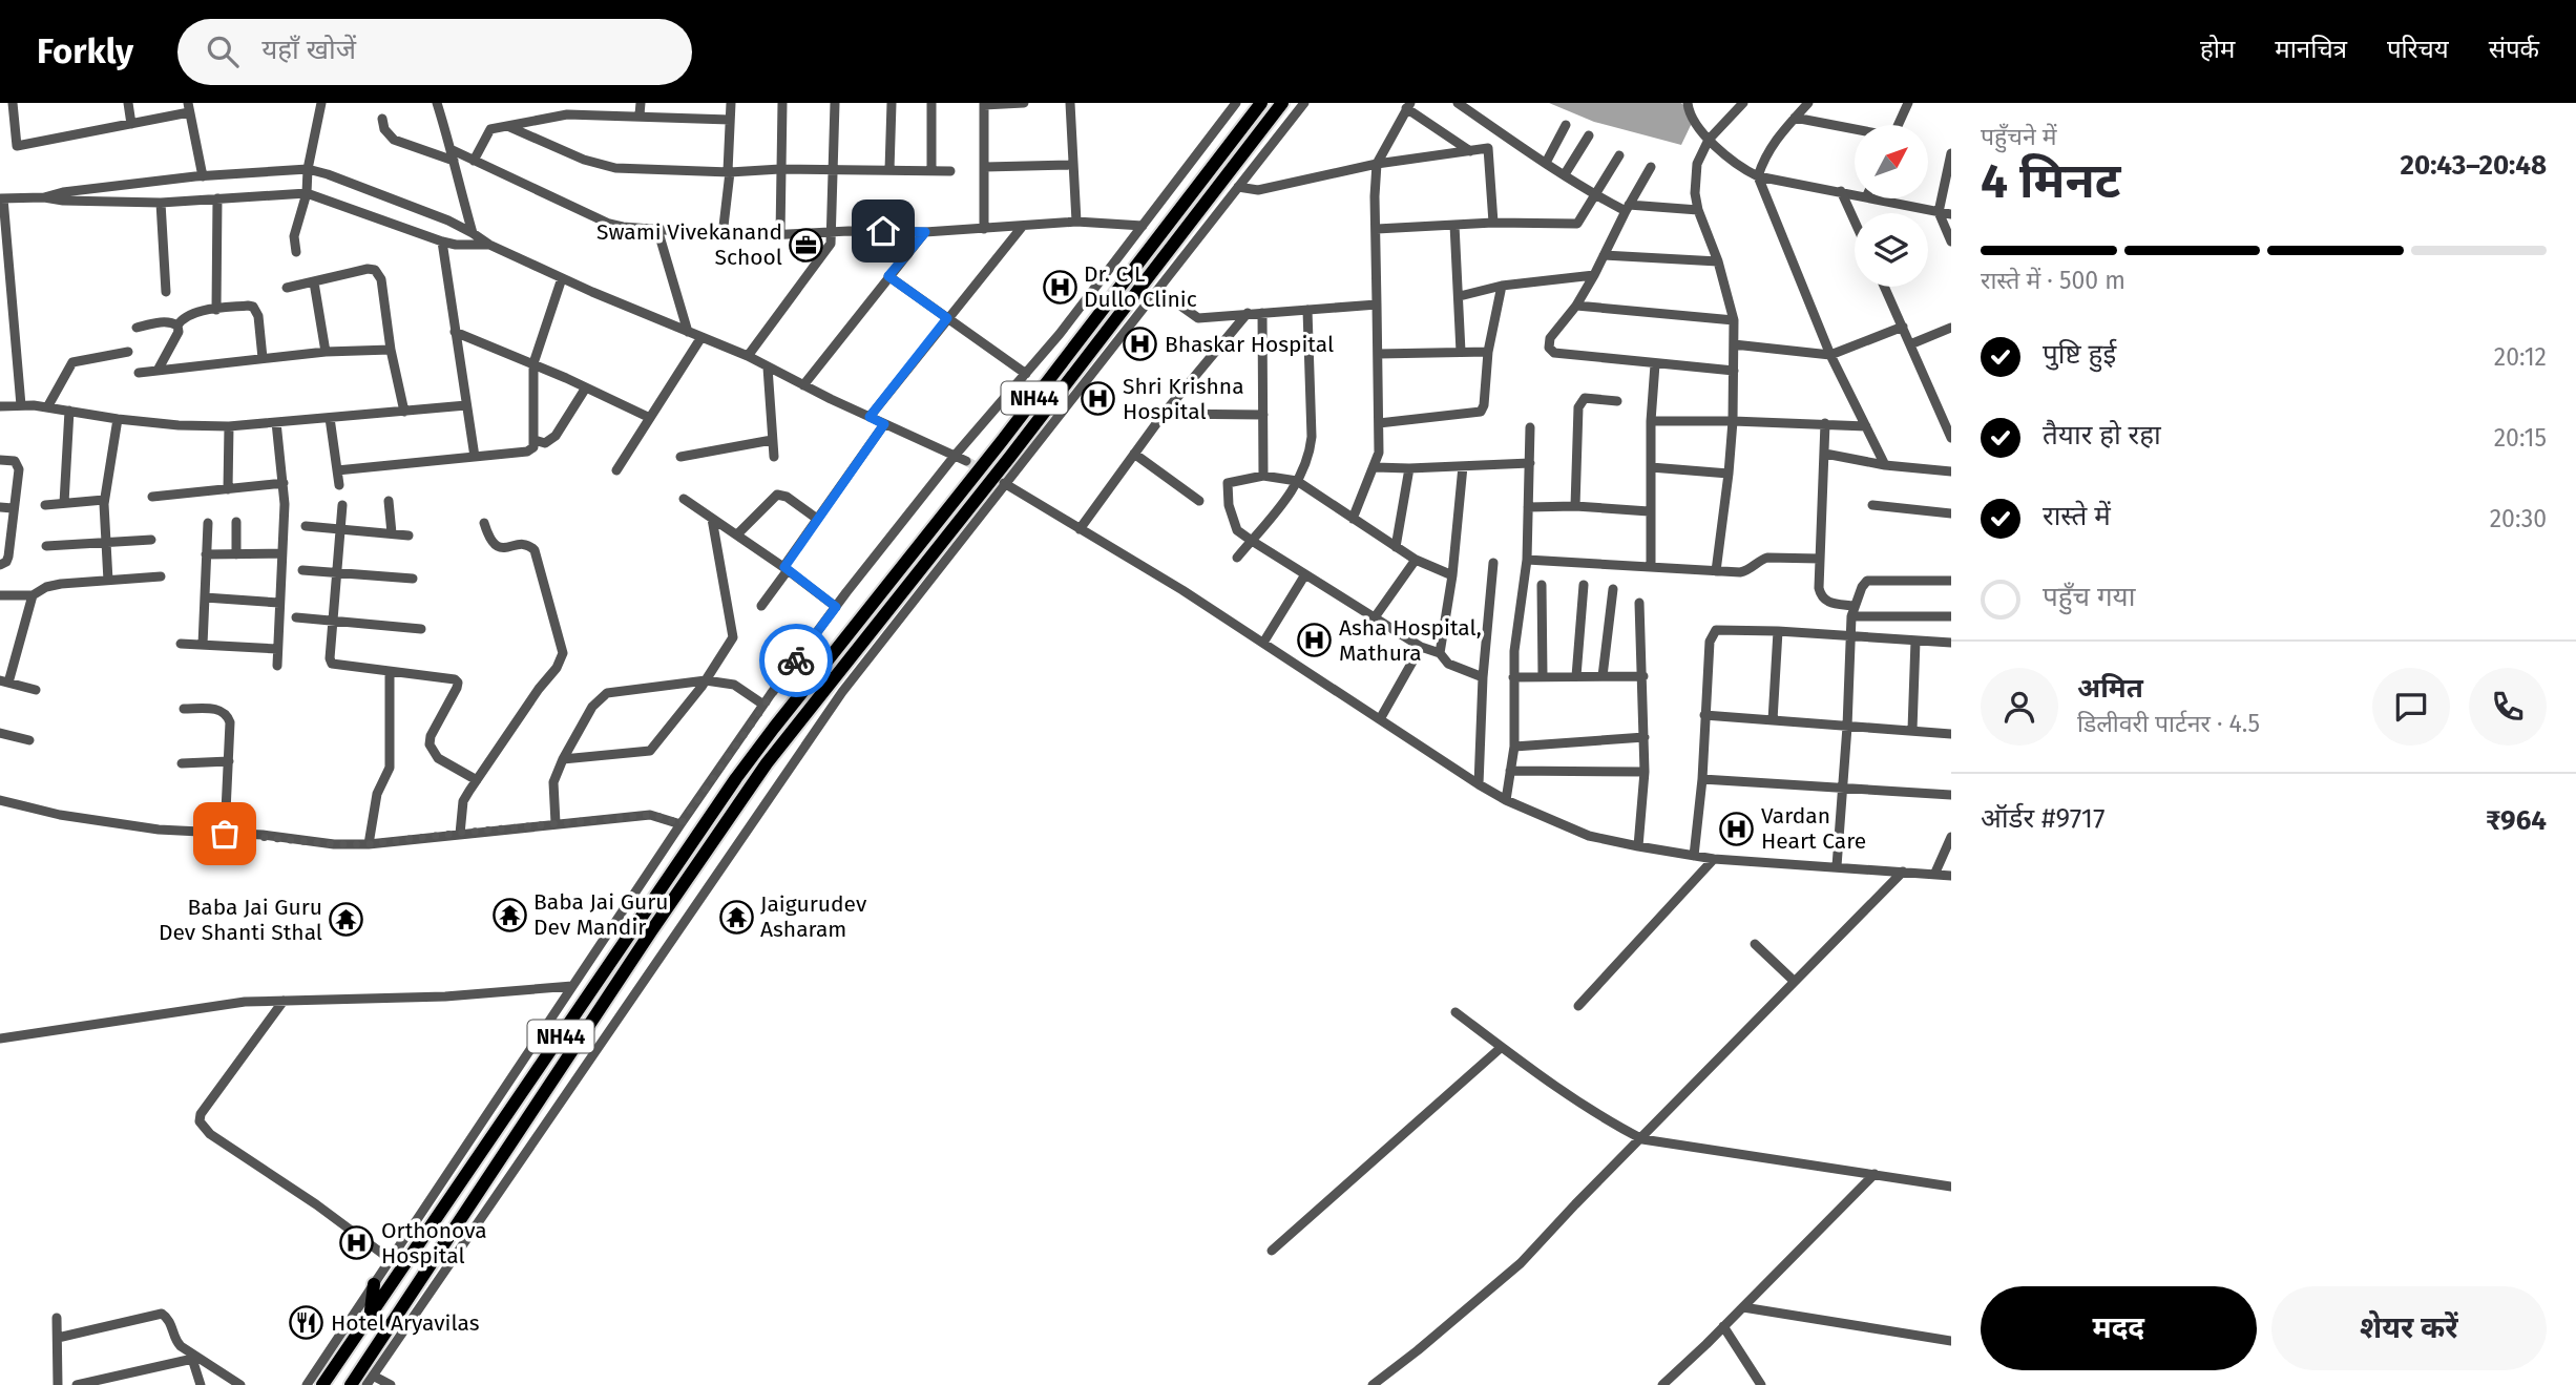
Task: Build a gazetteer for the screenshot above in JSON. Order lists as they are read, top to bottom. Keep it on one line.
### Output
{"streets":{"highway":["NH44"]},"places":{"office":["Swami Vivekanand School"],"hospital":["Dr. C L Dullo Clinic","Bhaskar Hospital","Shri Krishna Hospital","Asha Hospital, Mathura","Vardan Heart Care","Orthonova Hospital"],"temple":["Baba Jai Guru Dev Mandir","Jaigurudev Asharam","Baba Jai Guru Dev Shanti Sthal"],"restaurant":["Hotel Aryavilas"]},"north":"top right","page":{"header":"Forkly","search":"यहाँ खोजें","nav":["होम","मानचित्र","परिचय","संपर्क"],"heading":["4 मिनट","पहुँचने में","20:43–20:48"],"panel":["अमित","डिलीवरी पार्टनर · 4.5","ऑर्डर #9717","₹964"],"bar":"रास्ते में · 500 m","list":[["पुष्टि हुई","20:12"],["तैयार हो रहा","20:15"],["रास्ते में","20:30"],"पहुँच गया"],"buttons":["मदद","शेयर करें"]}}
